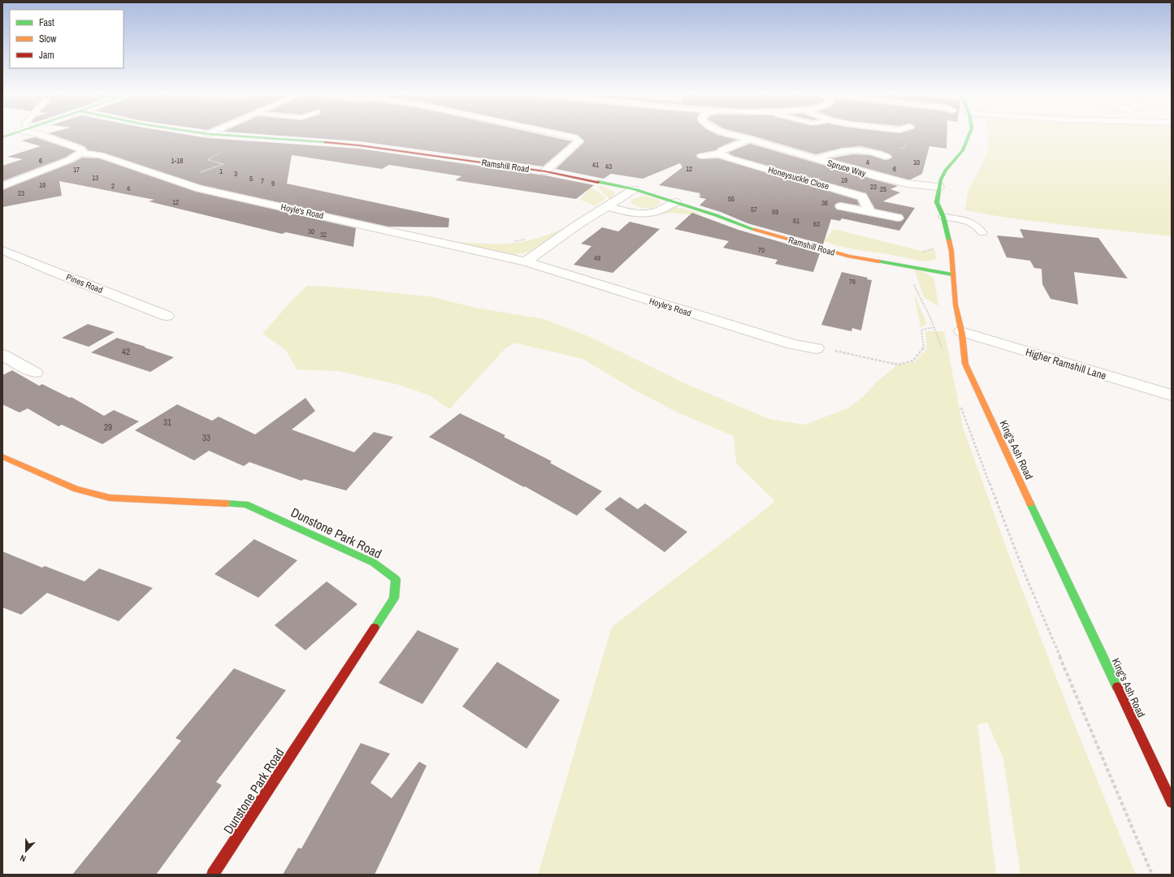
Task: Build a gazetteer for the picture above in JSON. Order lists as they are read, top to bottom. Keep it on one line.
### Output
{"streets":{"main road":["Ramshill Road","King's Ash Road","Dunstone Park Road"],"street":["Spruce Way","Honeysuckle Close","Hoyle's Road","Pines Road","Higher Ramshill Lane"]},"crossings":[["Ramshill Road","King's Ash Road"],["Spruce Way","King's Ash Road"],["Higher Ramshill Lane","King's Ash Road"]],"house_numbers":["6","1-18","4","10","41","43","12","6","17","1","3","13","5","19","7","9","19","2","23","4","25","23","55","12","36","57","59","61","63","30","32","70","49","76","42","31","29","33"],"legend":["Fast","Slow","Jam"],"north":"bottom"}
